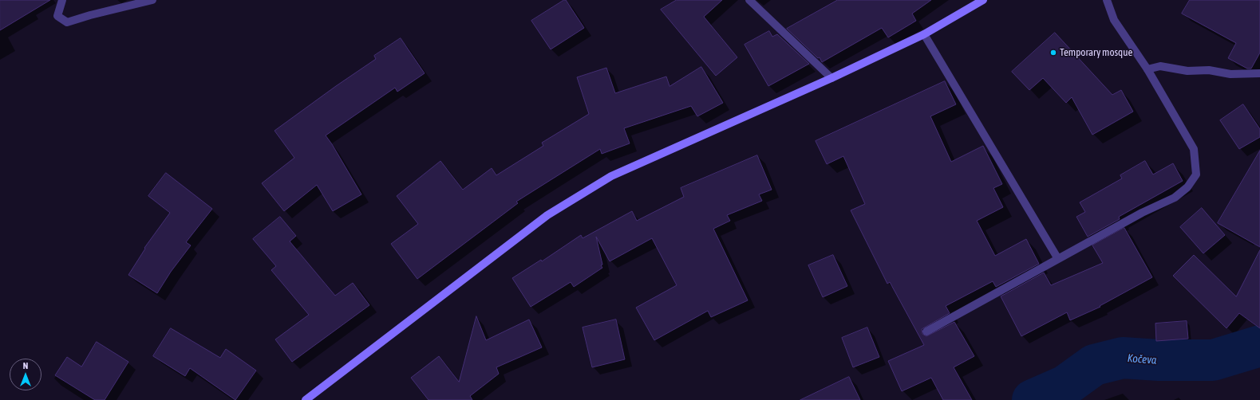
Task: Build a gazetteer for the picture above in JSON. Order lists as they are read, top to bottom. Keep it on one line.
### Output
{"water":["Kočeva"],"places":["Temporary mosque"],"north":"top"}
